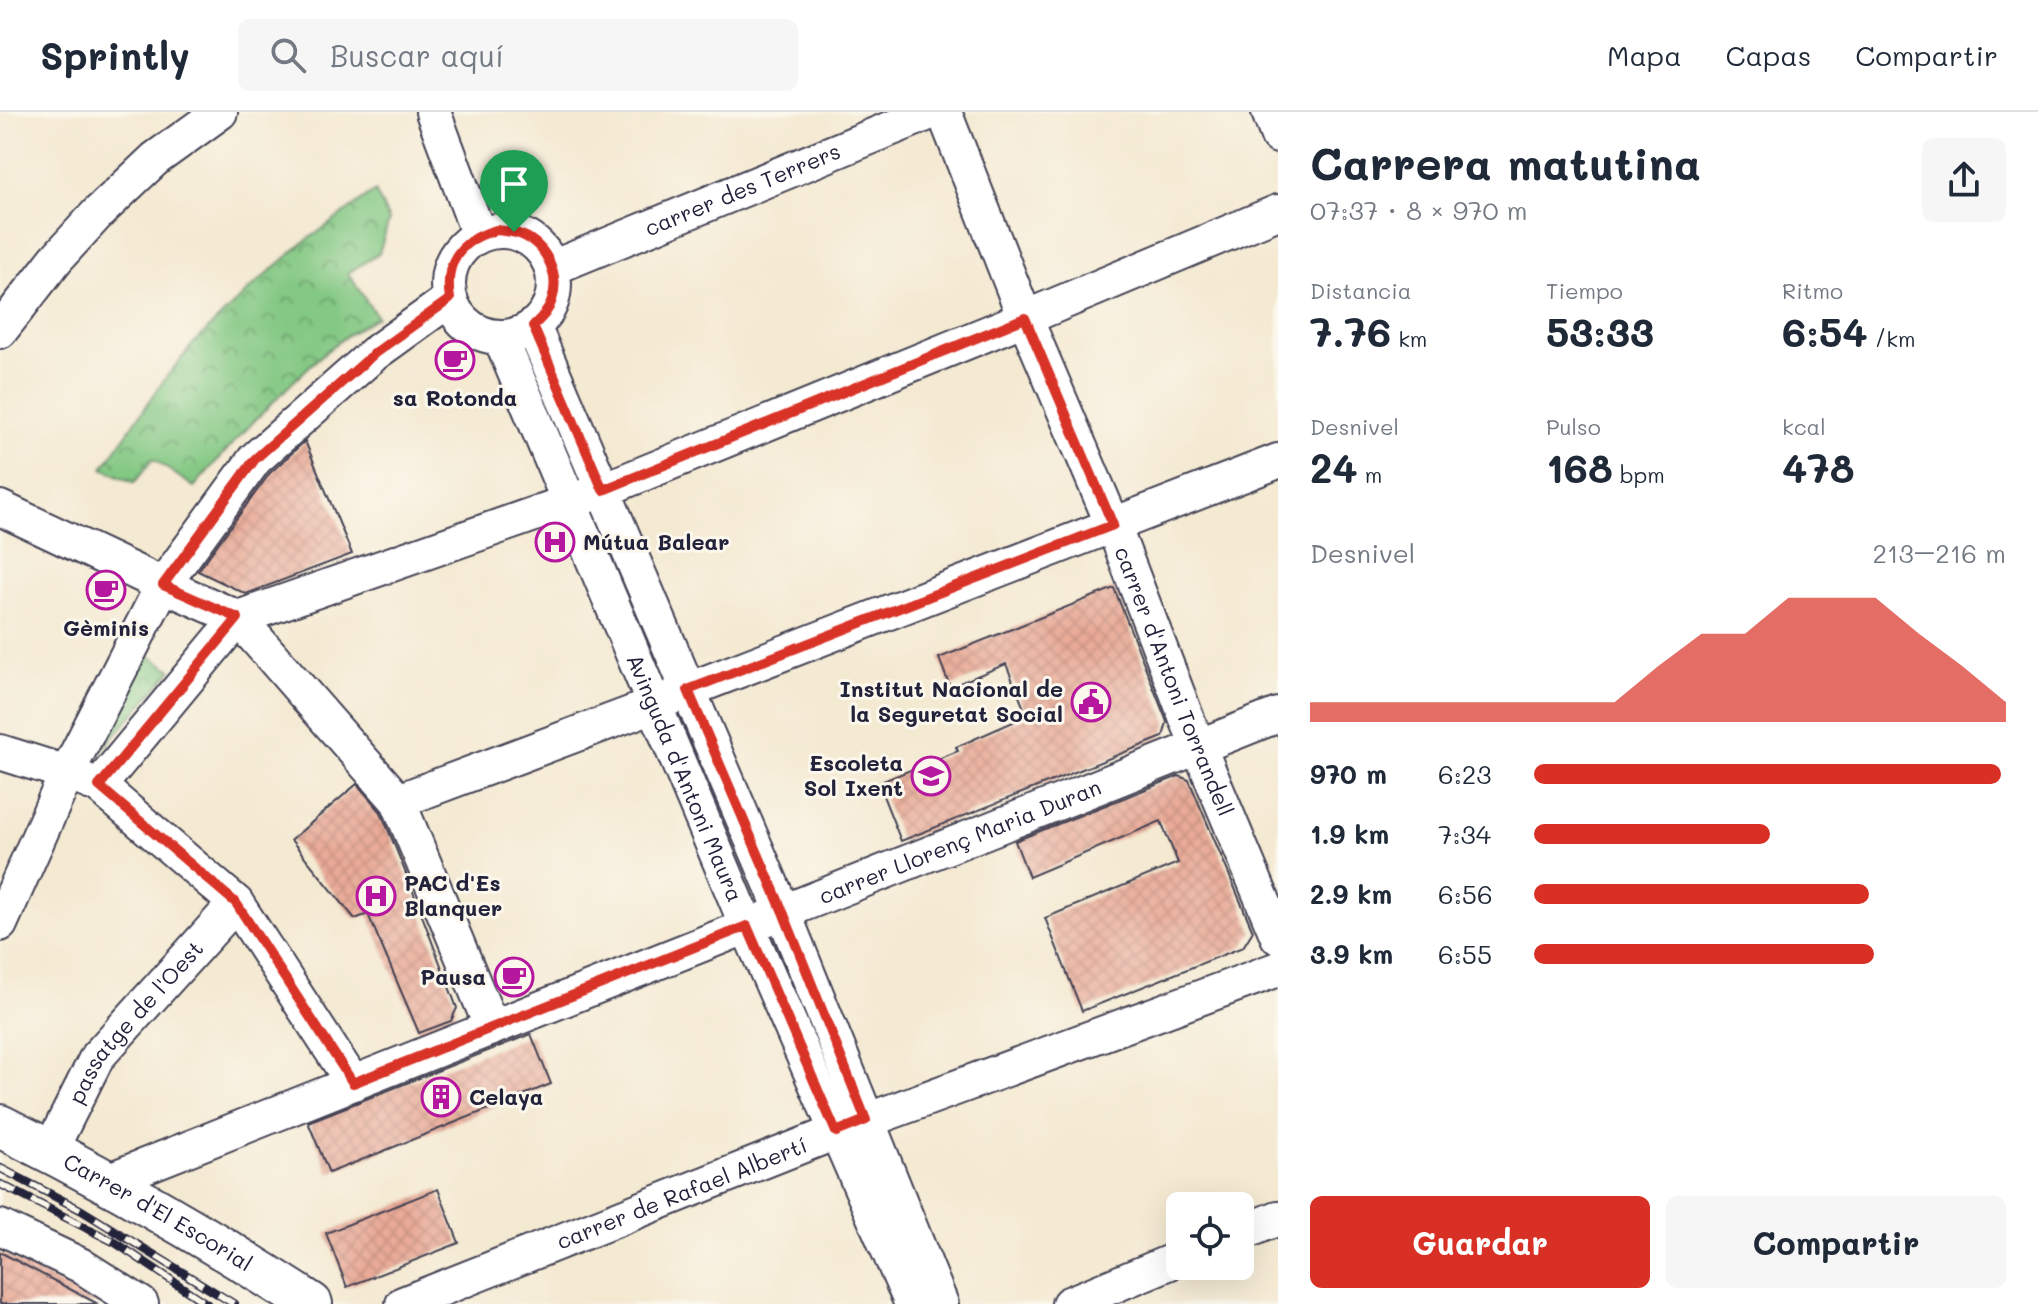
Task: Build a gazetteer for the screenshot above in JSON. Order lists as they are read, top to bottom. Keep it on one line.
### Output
{"streets":{"main road":["Carrer d'El Escorial"],"street":["carrer des Terrers","carrer d'Antoni Torrandell","Avinguda d'Antoni Maura","carrer Llorenç Maria Duran","passatge de l'Oest","carrer de Rafael Albertí"]},"crossings":[["carrer des Terrers","Avinguda d'Antoni Maura"],["carrer d'Antoni Torrandell","carrer Llorenç Maria Duran"],["Avinguda d'Antoni Maura","carrer Llorenç Maria Duran"],["Avinguda d'Antoni Maura","carrer de Rafael Albertí"],["carrer Llorenç Maria Duran","Carrer d'El Escorial"],["passatge de l'Oest","Carrer d'El Escorial"]],"places":{"cafe":["sa Rotonda","Gèminis","Pausa"],"hospital":["Mútua Balear","PAC d'Es Blanquer"],"public building":["Institut Nacional de la Seguretat Social"],"school or university":["Escoleta Sol Ixent"],"building":["Celaya"]},"page":{"header":"Sprintly","search":"Buscar aquí","nav":["Mapa","Capas","Compartir"],"heading":["Carrera matutina","07:37 · 8 × 970 m"],"stats":[["Distancia","7.76 km"],["Tiempo","53:33"],["Ritmo","6:54 /km"],["Desnivel","24 m"],["Pulso","168 bpm"],["kcal","478"]],"chart":["Desnivel","213–216 m"],"list":[{"name":"970 m","note":"6:23"},{"name":"1.9 km","note":"7:34"},{"name":"2.9 km","note":"6:56"},{"name":"3.9 km","note":"6:55"}],"buttons":["Guardar","Compartir"]}}
